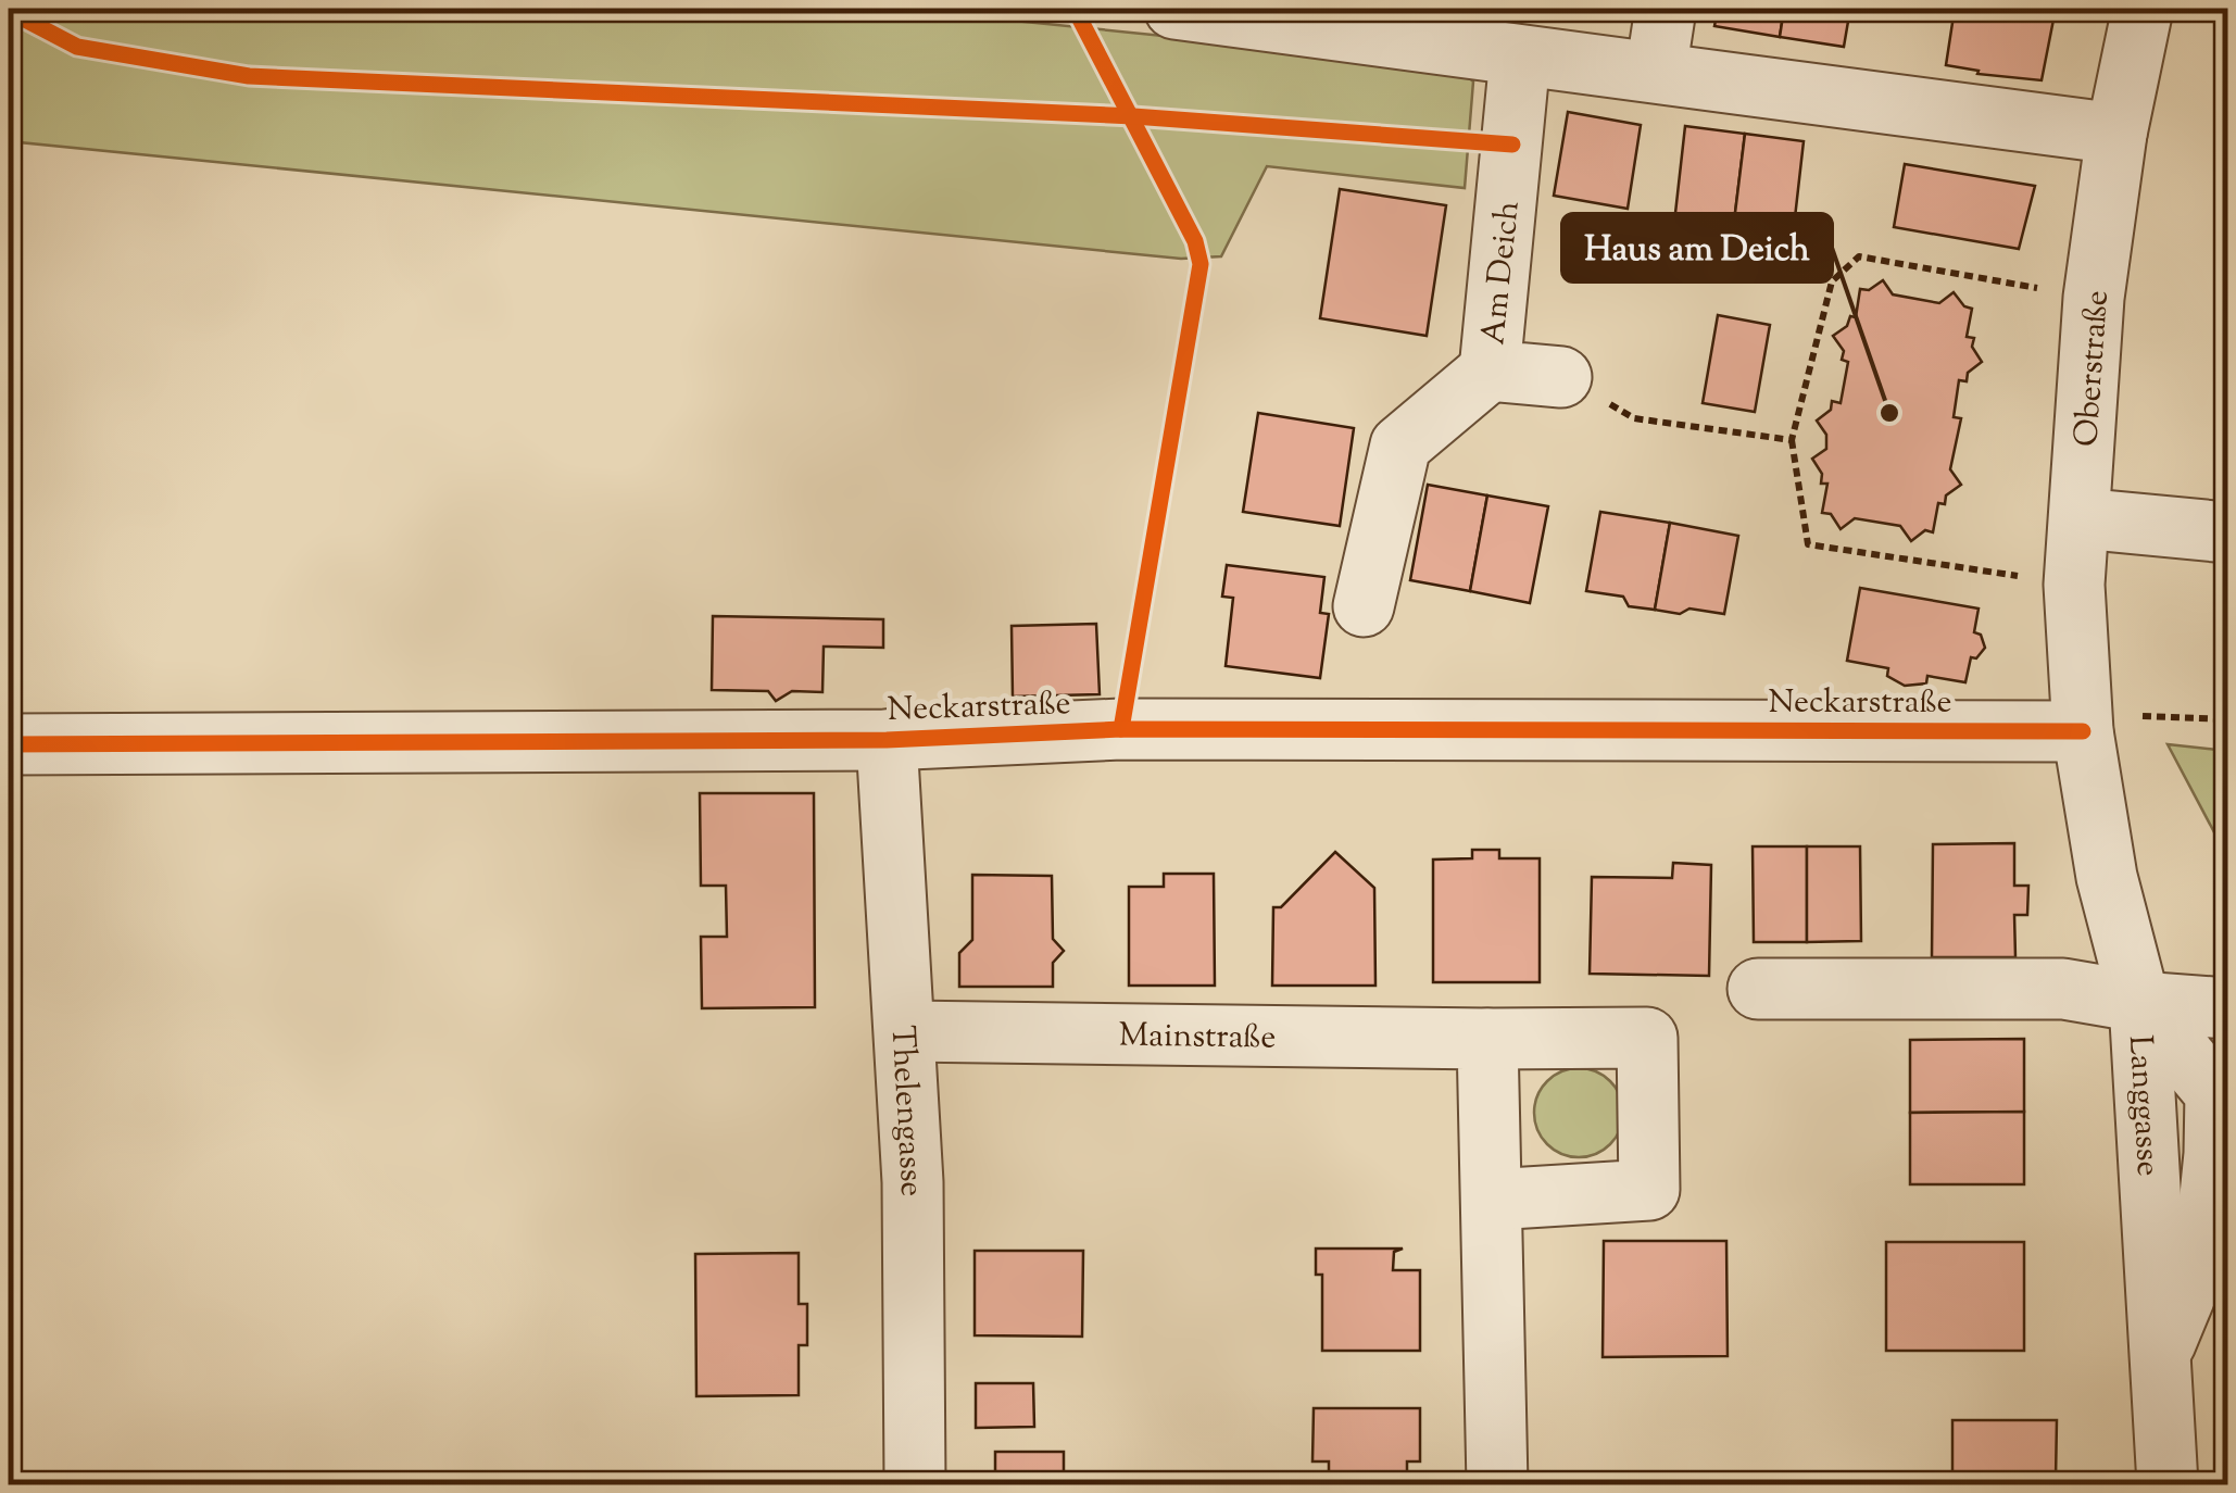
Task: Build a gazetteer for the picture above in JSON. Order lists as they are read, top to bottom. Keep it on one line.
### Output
{"streets":{"street":["Am Deich","Oberstraße","Neckarstraße","Mainstraße","Langgasse","Thelengasse"]},"crossings":[["Oberstraße","Neckarstraße"],["Oberstraße","Langgasse"],["Neckarstraße","Langgasse"],["Neckarstraße","Thelengasse"],["Mainstraße","Thelengasse"]],"places":["Haus am Deich"]}
